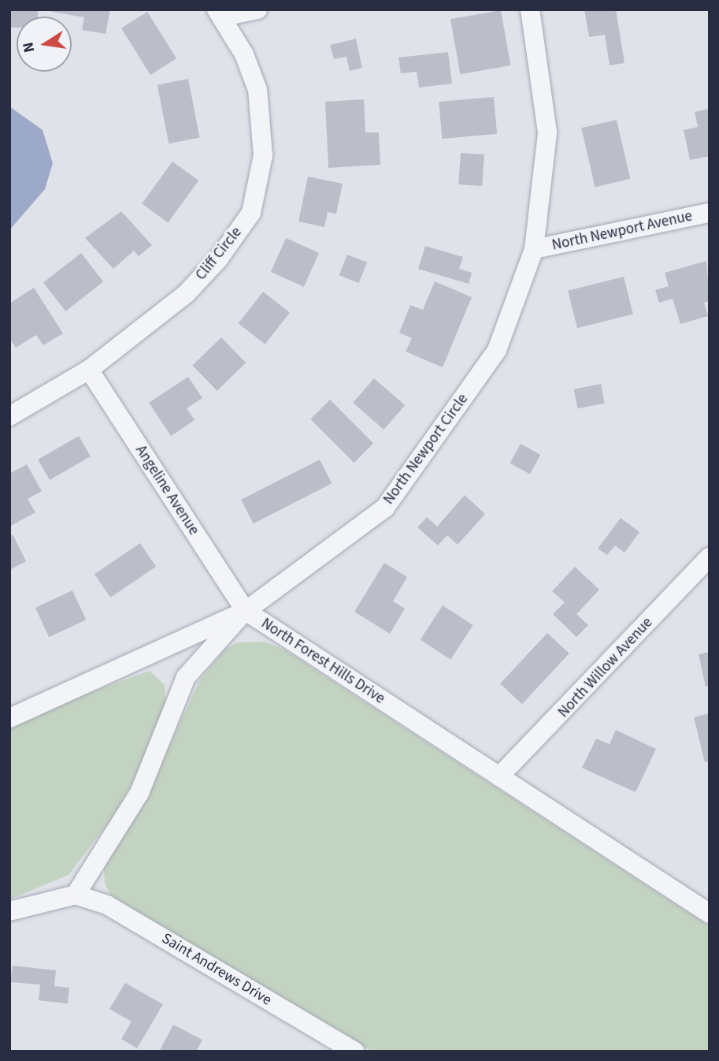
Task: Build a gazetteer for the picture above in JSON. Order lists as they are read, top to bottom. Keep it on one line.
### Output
{"streets":{"street":["North Newport Avenue","Cliff Circle","North Newport Circle","Angeline Avenue","North Forest Hills Drive","North Willow Avenue","Saint Andrews Drive"]},"crossings":[["North Newport Avenue","North Newport Circle"],["Cliff Circle","Angeline Avenue"],["North Newport Circle","Angeline Avenue"],["North Newport Circle","North Forest Hills Drive"],["Angeline Avenue","North Forest Hills Drive"],["North Forest Hills Drive","North Willow Avenue"],["North Forest Hills Drive","Saint Andrews Drive"]],"north":"left"}
